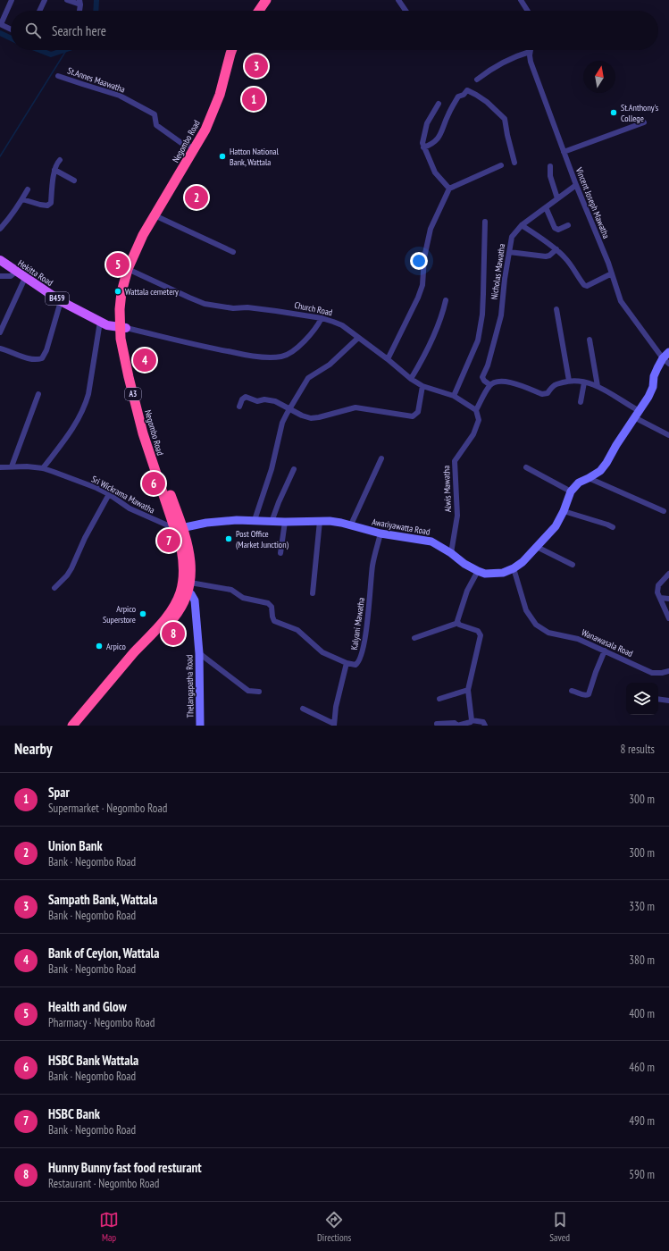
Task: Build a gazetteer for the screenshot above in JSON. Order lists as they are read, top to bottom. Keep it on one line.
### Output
{"streets":{"highway":["Negombo Road","A3"],"main road":["Hekitta Road","B459"],"street":["St.Annes Maawatha","Vincent Joseph Mawatha","Nicholas Mawatha","Church Road","Alwis Mawatha","Sri Wickrama Mawatha","Awariyawatta Road","Kalyani Mawatha","Wanawasala Road","Thelangapatha Road"]},"crossings":[["St.Annes Maawatha","Negombo Road"],["Negombo Road","Hekitta Road"],["Negombo Road","Church Road"],["Negombo Road","Sri Wickrama Mawatha"],["Negombo Road","Awariyawatta Road"],["Negombo Road","Thelangapatha Road"],["Vincent Joseph Mawatha","Nicholas Mawatha"],["Vincent Joseph Mawatha","Awariyawatta Road"],["Nicholas Mawatha","Alwis Mawatha"],["Church Road","Alwis Mawatha"],["Alwis Mawatha","Awariyawatta Road"],["Sri Wickrama Mawatha","Awariyawatta Road"],["Awariyawatta Road","Kalyani Mawatha"],["Awariyawatta Road","Wanawasala Road"]],"places":["St.Anthony's College","Hatton National Bank, Wattala","Wattala cemetery","Post Office (Market Junction)","Arpico Superstore","Arpico"],"north":"top","page":{"search":"Search here","pins":["3","1","2","5","4","6","7","8"],"heading":["Nearby","8 results"],"list":[{"mark":"1","name":"Spar","note":"Supermarket · Negombo Road","value":"300 m"},{"mark":"2","name":"Union Bank","note":"Bank · Negombo Road","value":"300 m"},{"mark":"3","name":"Sampath Bank, Wattala","note":"Bank · Negombo Road","value":"330 m"},{"mark":"4","name":"Bank of Ceylon, Wattala","note":"Bank · Negombo Road","value":"380 m"},{"mark":"5","name":"Health and Glow","note":"Pharmacy · Negombo Road","value":"400 m"},{"mark":"6","name":"HSBC Bank Wattala","note":"Bank · Negombo Road","value":"460 m"},{"mark":"7","name":"HSBC Bank","note":"Bank · Negombo Road","value":"490 m"},{"mark":"8","name":"Hunny Bunny fast food resturant","note":"Restaurant · Negombo Road","value":"590 m"}],"nav":["Map","Directions","Saved"]}}
